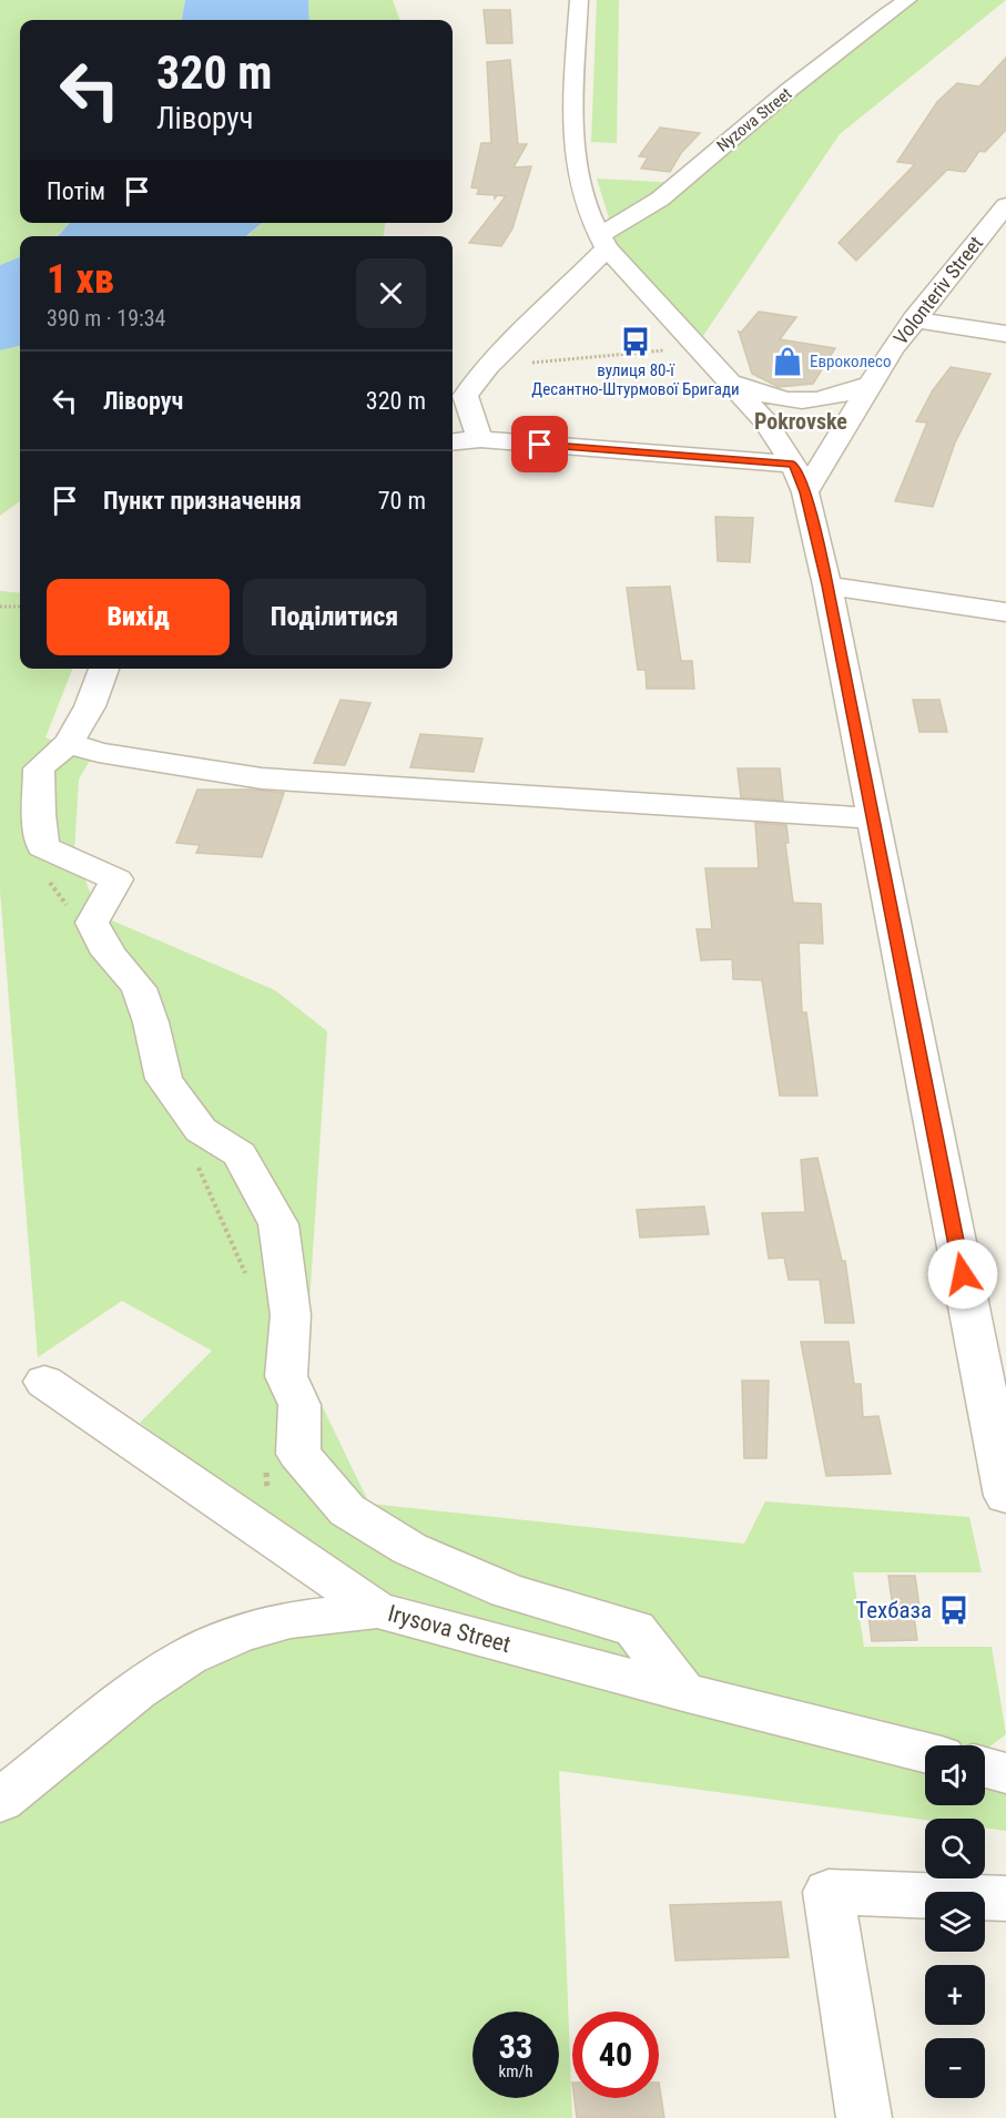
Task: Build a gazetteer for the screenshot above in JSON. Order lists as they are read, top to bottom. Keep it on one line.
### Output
{"streets":{"street":["Nyzova Street","Volonteriv Street","Irysova Street"]},"districts":["Pokrovske"],"places":{"bus stop":["вулиця 80-ї Десантно-Штурмової Бригади","Техбаза"],"shop":["Евроколесо"]},"page":{"turn":["320 m","Ліворуч"],"then":"Потім","heading":["1 хв","390 m · 19:34"],"list":[{"name":"Ліворуч","value":"320 m"},{"name":"Пункт призначення","value":"70 m"}],"buttons":["Вихід","Поділитися"],"map_buttons":["+","−"],"speed":"33 km/h","limit":"40"}}
